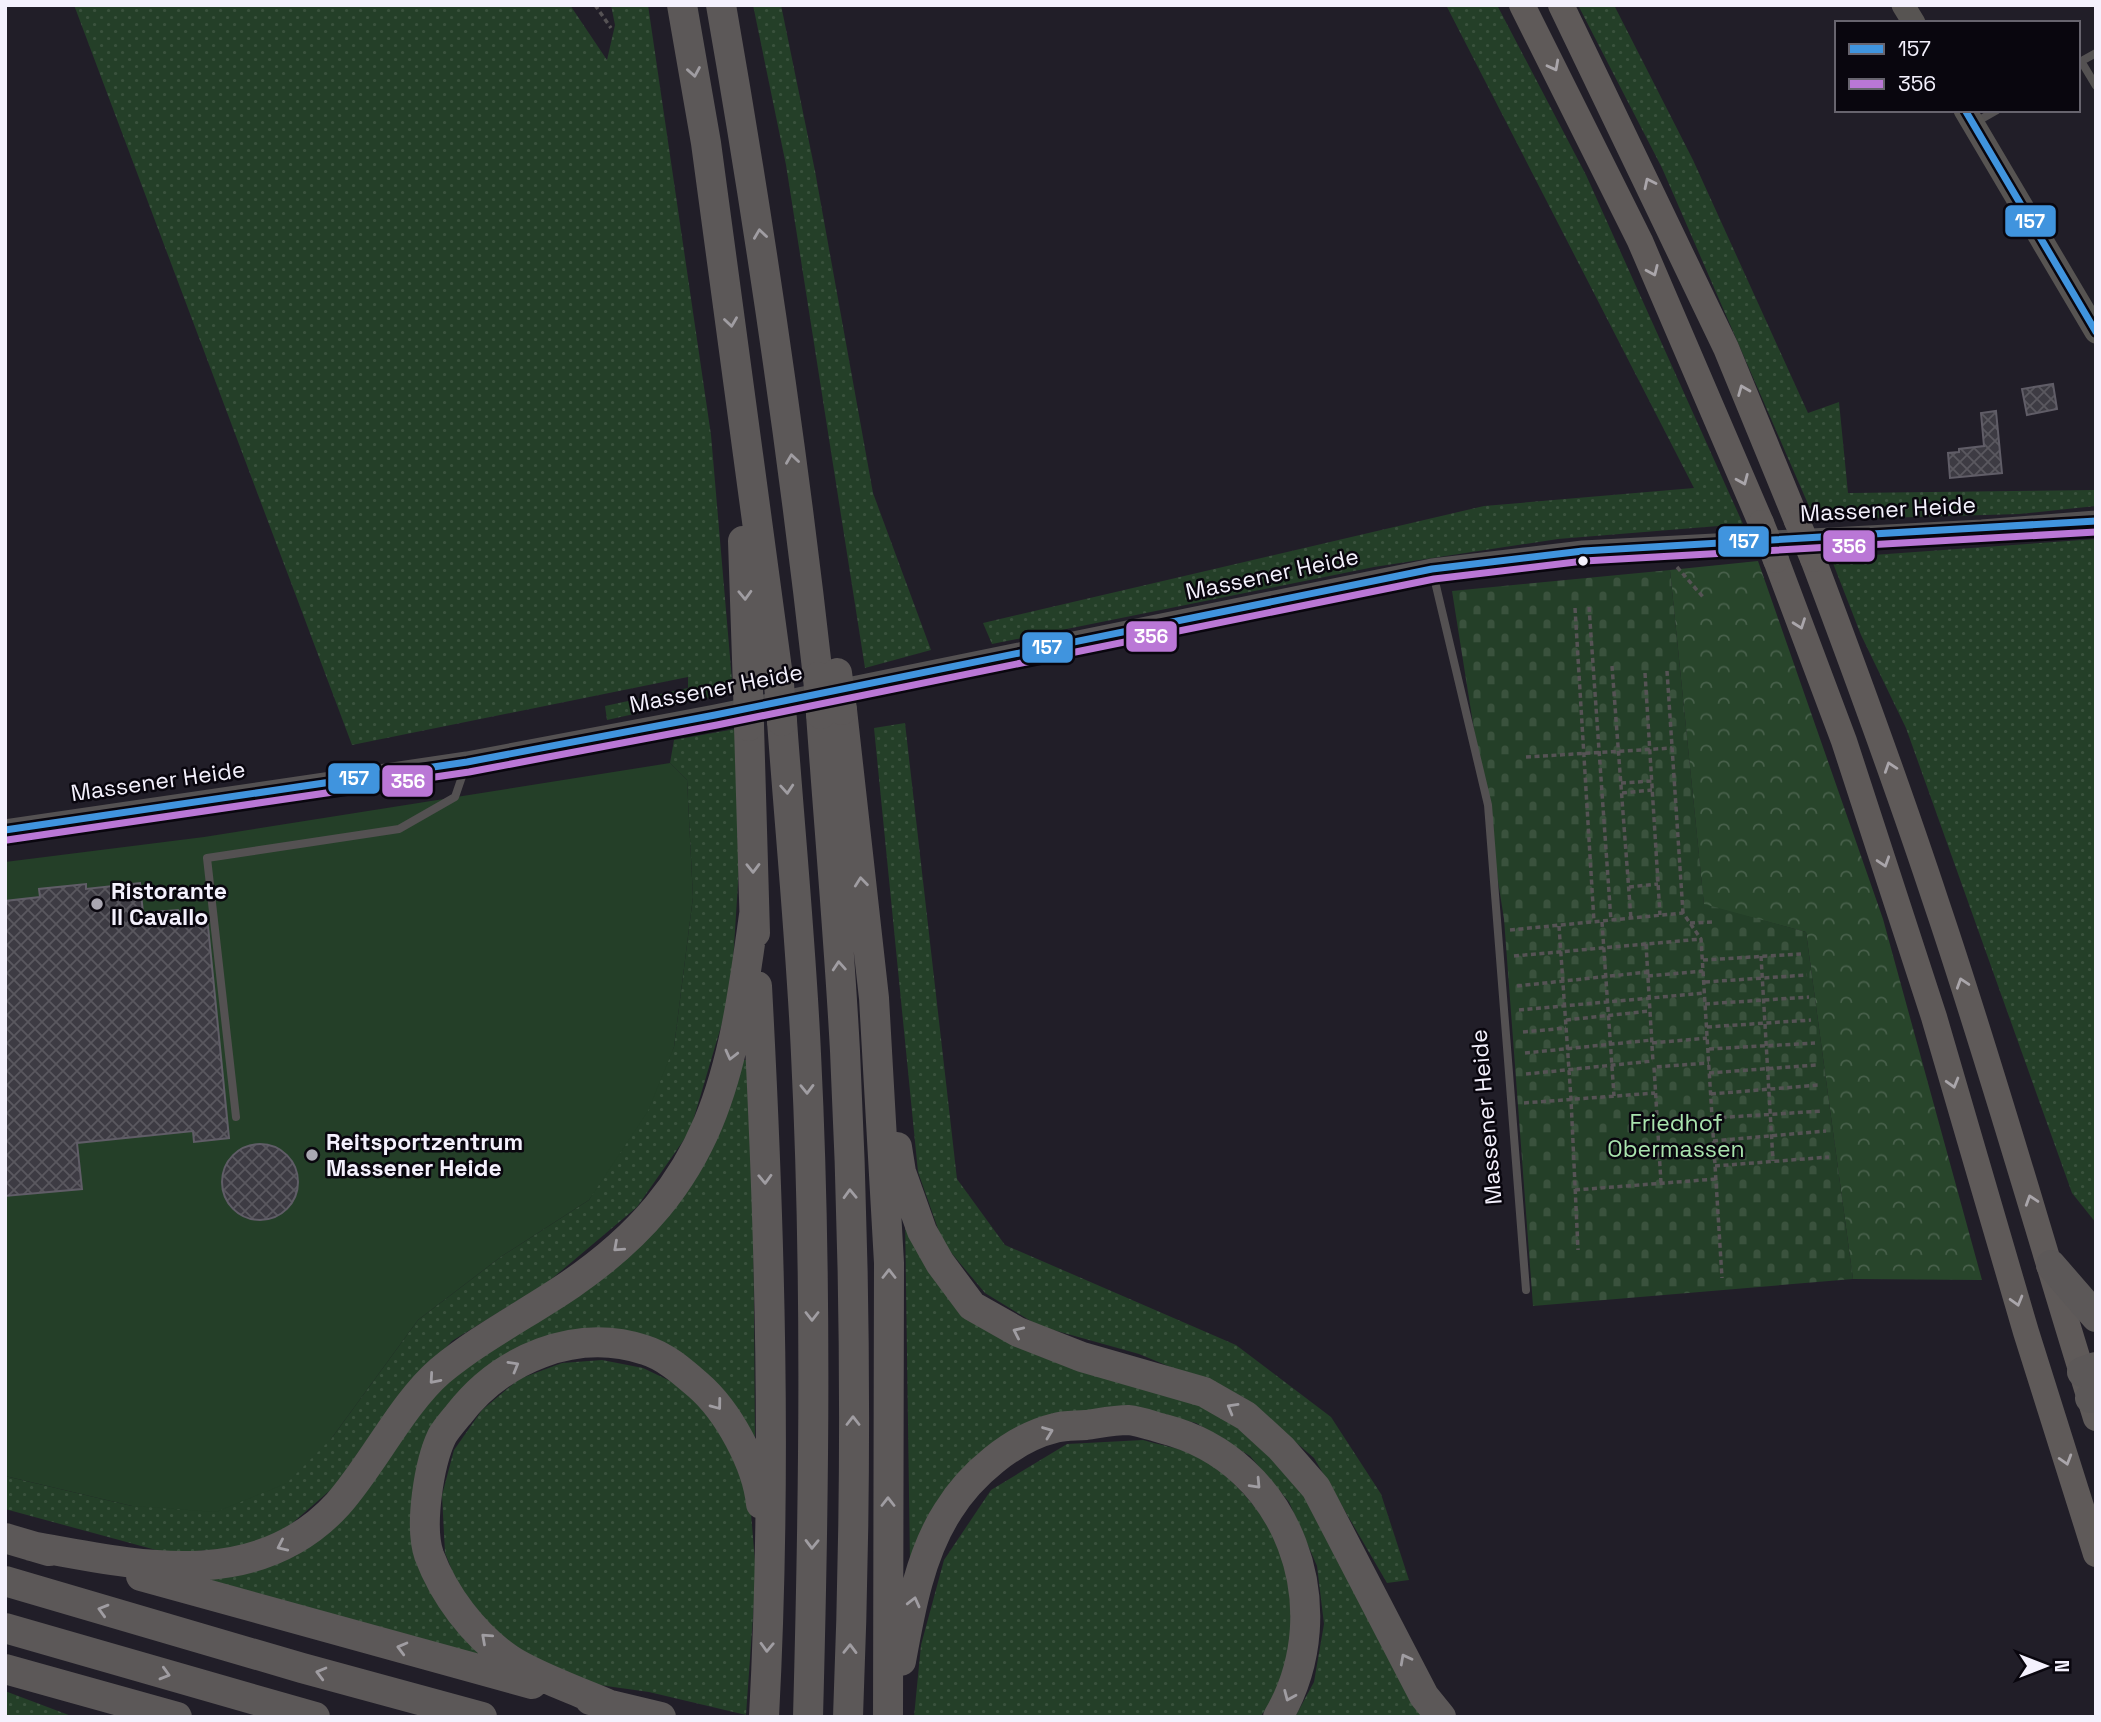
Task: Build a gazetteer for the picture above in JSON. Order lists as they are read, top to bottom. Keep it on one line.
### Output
{"streets":{"street":["Massener Heide"]},"parks":["Friedhof Obermassen"],"places":["Ristorante Il Cavallo","Reitsportzentrum Massener Heide"],"lines":["transit line 157","transit line 356"],"legend":["157","356"],"north":"right"}
